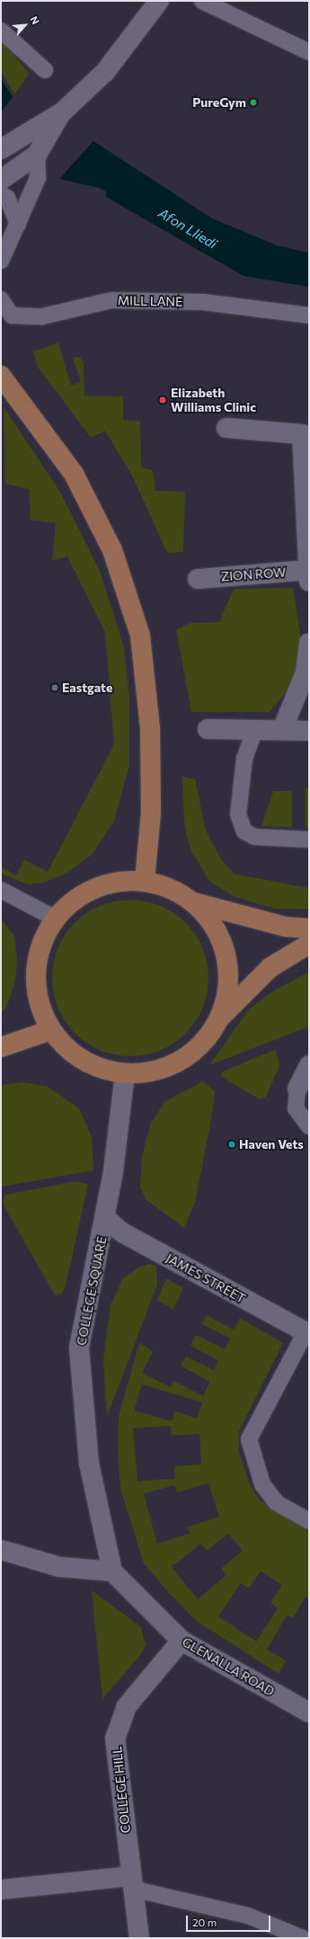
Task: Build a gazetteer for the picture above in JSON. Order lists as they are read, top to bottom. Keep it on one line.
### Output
{"streets":{"street":["ZION ROW","JAMES STREET","COLLEGE SQUARE","GLENALLA ROAD","COLLEGE HILL"],"lane":["MILL LANE"]},"crossings":[["JAMES STREET","COLLEGE SQUARE"],["COLLEGE SQUARE","GLENALLA ROAD"],["GLENALLA ROAD","COLLEGE HILL"]],"water":["Afon Lliedi"],"places":["PureGym","Elizabeth Williams Clinic","Eastgate","Haven Vets"],"scale_bar":"20 m","north":"top right"}
